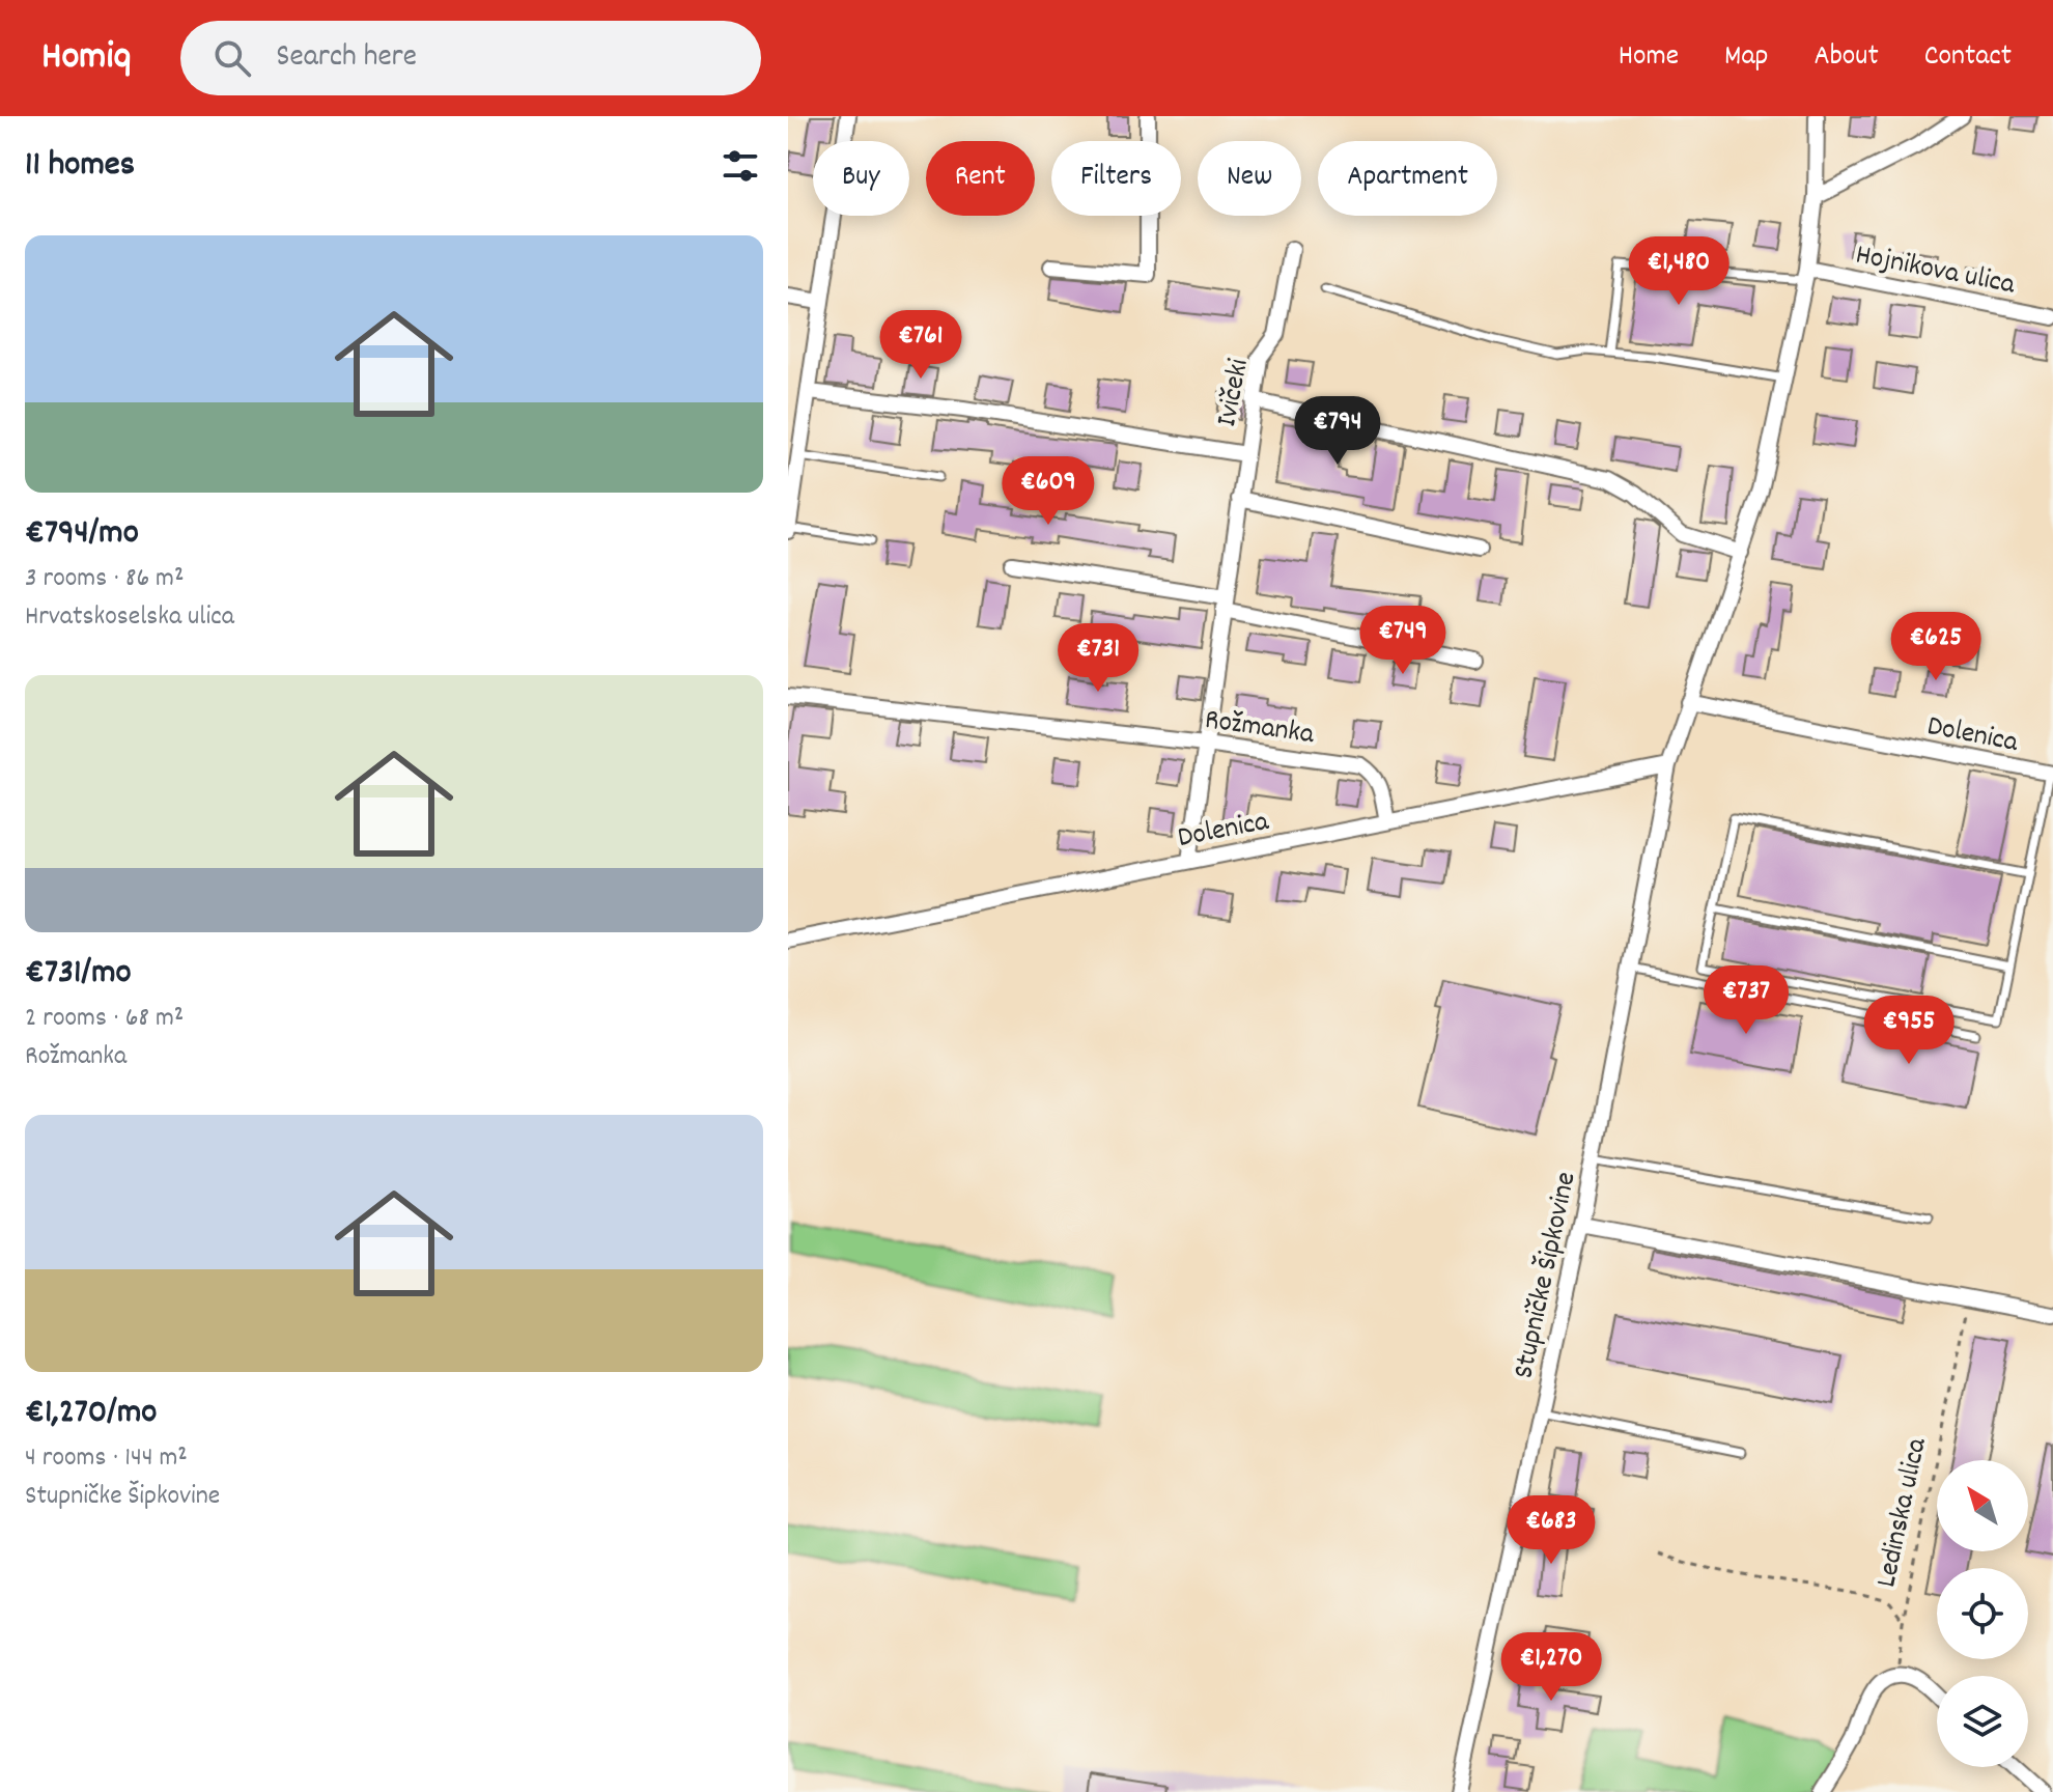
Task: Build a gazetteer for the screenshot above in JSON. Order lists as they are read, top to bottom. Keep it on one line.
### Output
{"streets":{"street":["Hojnikova ulica","Ivičeki","Rožmanka","Dolenica","Stupničke Šipkovine"],"path":["Ledinska ulica"]},"crossings":[["Hojnikova ulica","Stupničke Šipkovine"],["Ivičeki","Rožmanka"],["Ivičeki","Dolenica"],["Rožmanka","Dolenica"],["Dolenica","Stupničke Šipkovine"]],"north":"top left","page":{"header":"Homiq","search":"Search here","nav":["Home","Map","About","Contact"],"heading":"11 homes","chip":["Buy","Rent","Filters","New","Apartment"],"list":[{"name":"€794/mo","note":"3 rooms · 86 m² · Hrvatskoselska ulica"},{"name":"€731/mo","note":"2 rooms · 68 m² · Rožmanka"},{"name":"€1,270/mo","note":"4 rooms · 144 m² · Stupničke Šipkovine"}],"price":["€1,480","€761","€794","€609","€749","€625","€731","€737","€955","€683","€1,270"]}}
